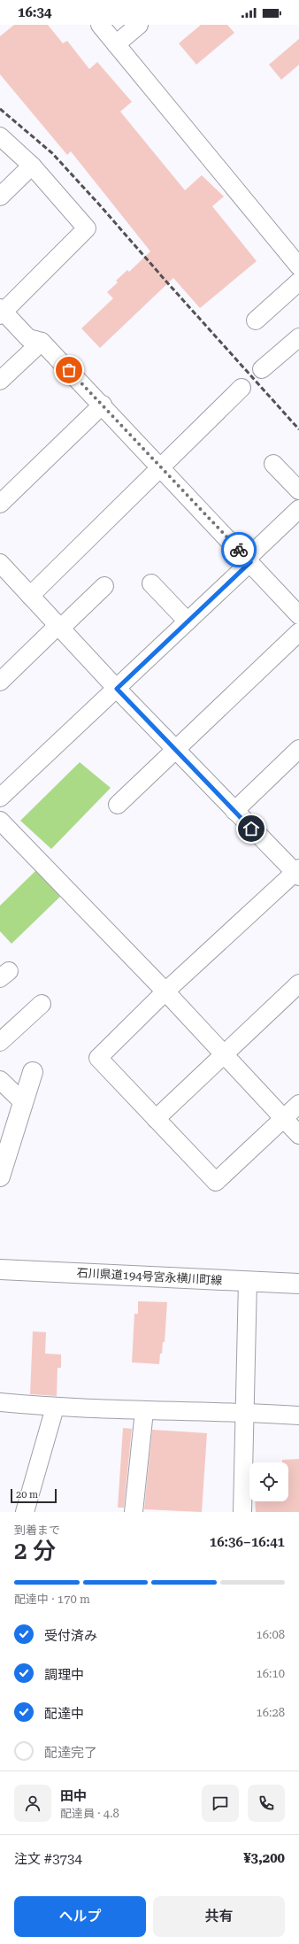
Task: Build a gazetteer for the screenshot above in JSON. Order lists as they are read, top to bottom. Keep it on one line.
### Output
{"streets":{"main road":["石川県道194号宮永横川町線"]},"scale_bar":"20 m","page":{"status":"16:34","scale":"20 m","heading":["2 分","到着まで","16:36–16:41"],"panel":["田中","配達員 · 4.8","注文 #3734","¥3,200"],"bar":"配達中 · 170 m","list":[["受付済み","16:08"],["調理中","16:10"],["配達中","16:28"],"配達完了"],"buttons":["ヘルプ","共有"]}}
